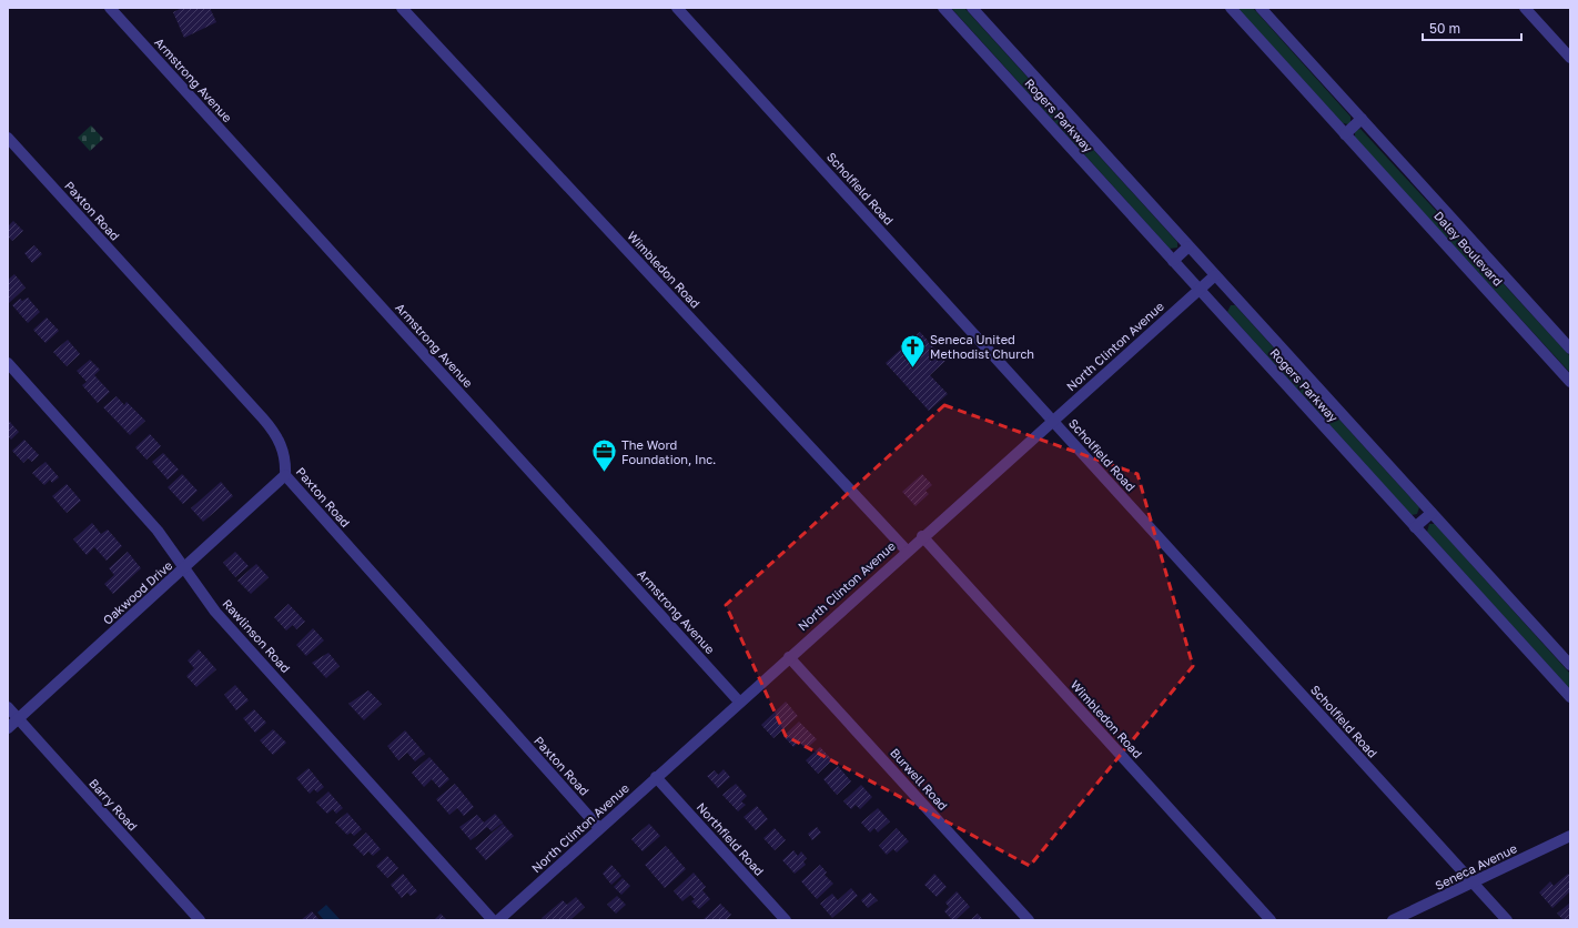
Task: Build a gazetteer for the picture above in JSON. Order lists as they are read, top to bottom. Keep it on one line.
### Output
{"streets":{"street":["Armstrong Avenue","Rogers Parkway","Scholfield Road","Paxton Road","Daley Boulevard","Wimbledon Road","North Clinton Avenue","Oakwood Drive","Rawlinson Road","Burwell Road","Barry Road","Northfield Road","Seneca Avenue"]},"crossings":[["Armstrong Avenue","North Clinton Avenue"],["Rogers Parkway","North Clinton Avenue"],["Scholfield Road","North Clinton Avenue"],["Scholfield Road","Seneca Avenue"],["Paxton Road","North Clinton Avenue"],["Paxton Road","Oakwood Drive"],["Wimbledon Road","North Clinton Avenue"],["North Clinton Avenue","Burwell Road"],["North Clinton Avenue","Northfield Road"],["Oakwood Drive","Rawlinson Road"],["Oakwood Drive","Barry Road"]],"places":{"church":["Seneca United Methodist Church"],"office":["The Word Foundation, Inc."]},"scale_bar":"50 m"}
